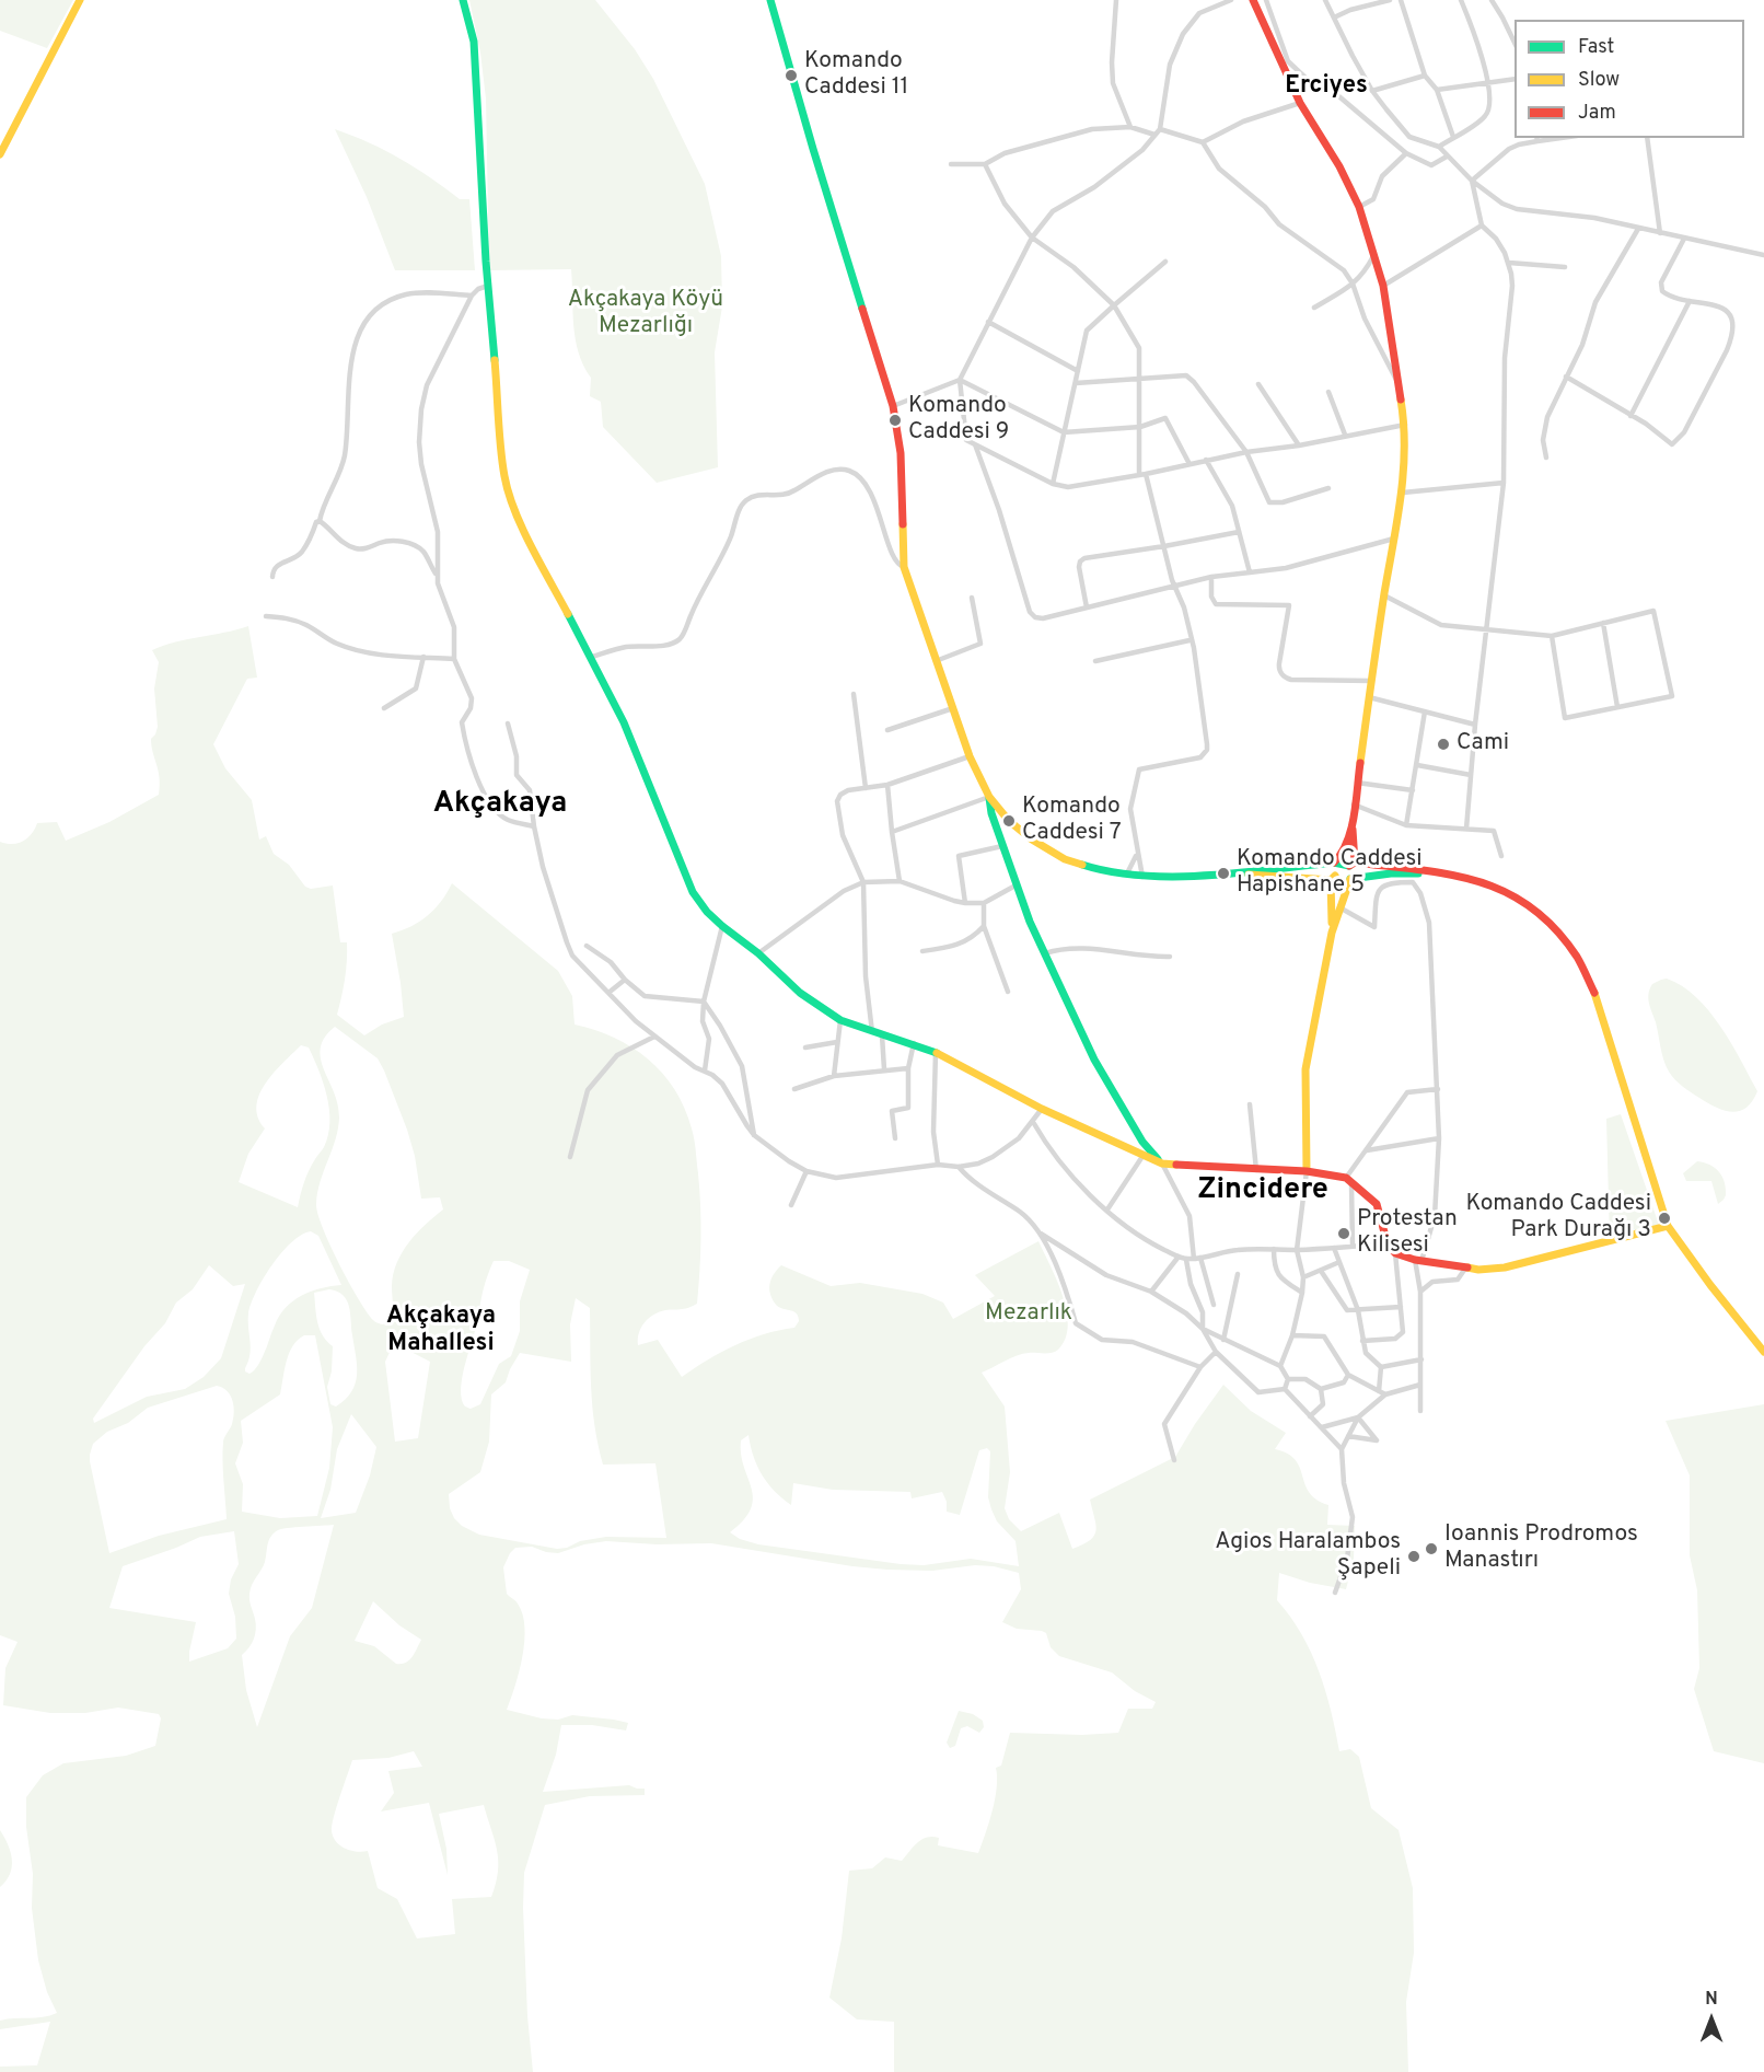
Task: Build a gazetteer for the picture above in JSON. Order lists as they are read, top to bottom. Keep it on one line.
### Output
{"districts":["Erciyes","Akçakaya","Zincidere","Akçakaya Mahallesi"],"parks":["Akçakaya Köyü Mezarlığı","Mezarlık"],"places":["Komando Caddesi 11","Komando Caddesi 9","Cami","Komando Caddesi 7","Komando Caddesi Hapishane 5","Komando Caddesi Park Durağı 3","Protestan Kilisesi","Ioannis Prodromos Manastırı","Agios Haralambos Şapeli"],"legend":["Fast","Slow","Jam"],"north":"top"}
